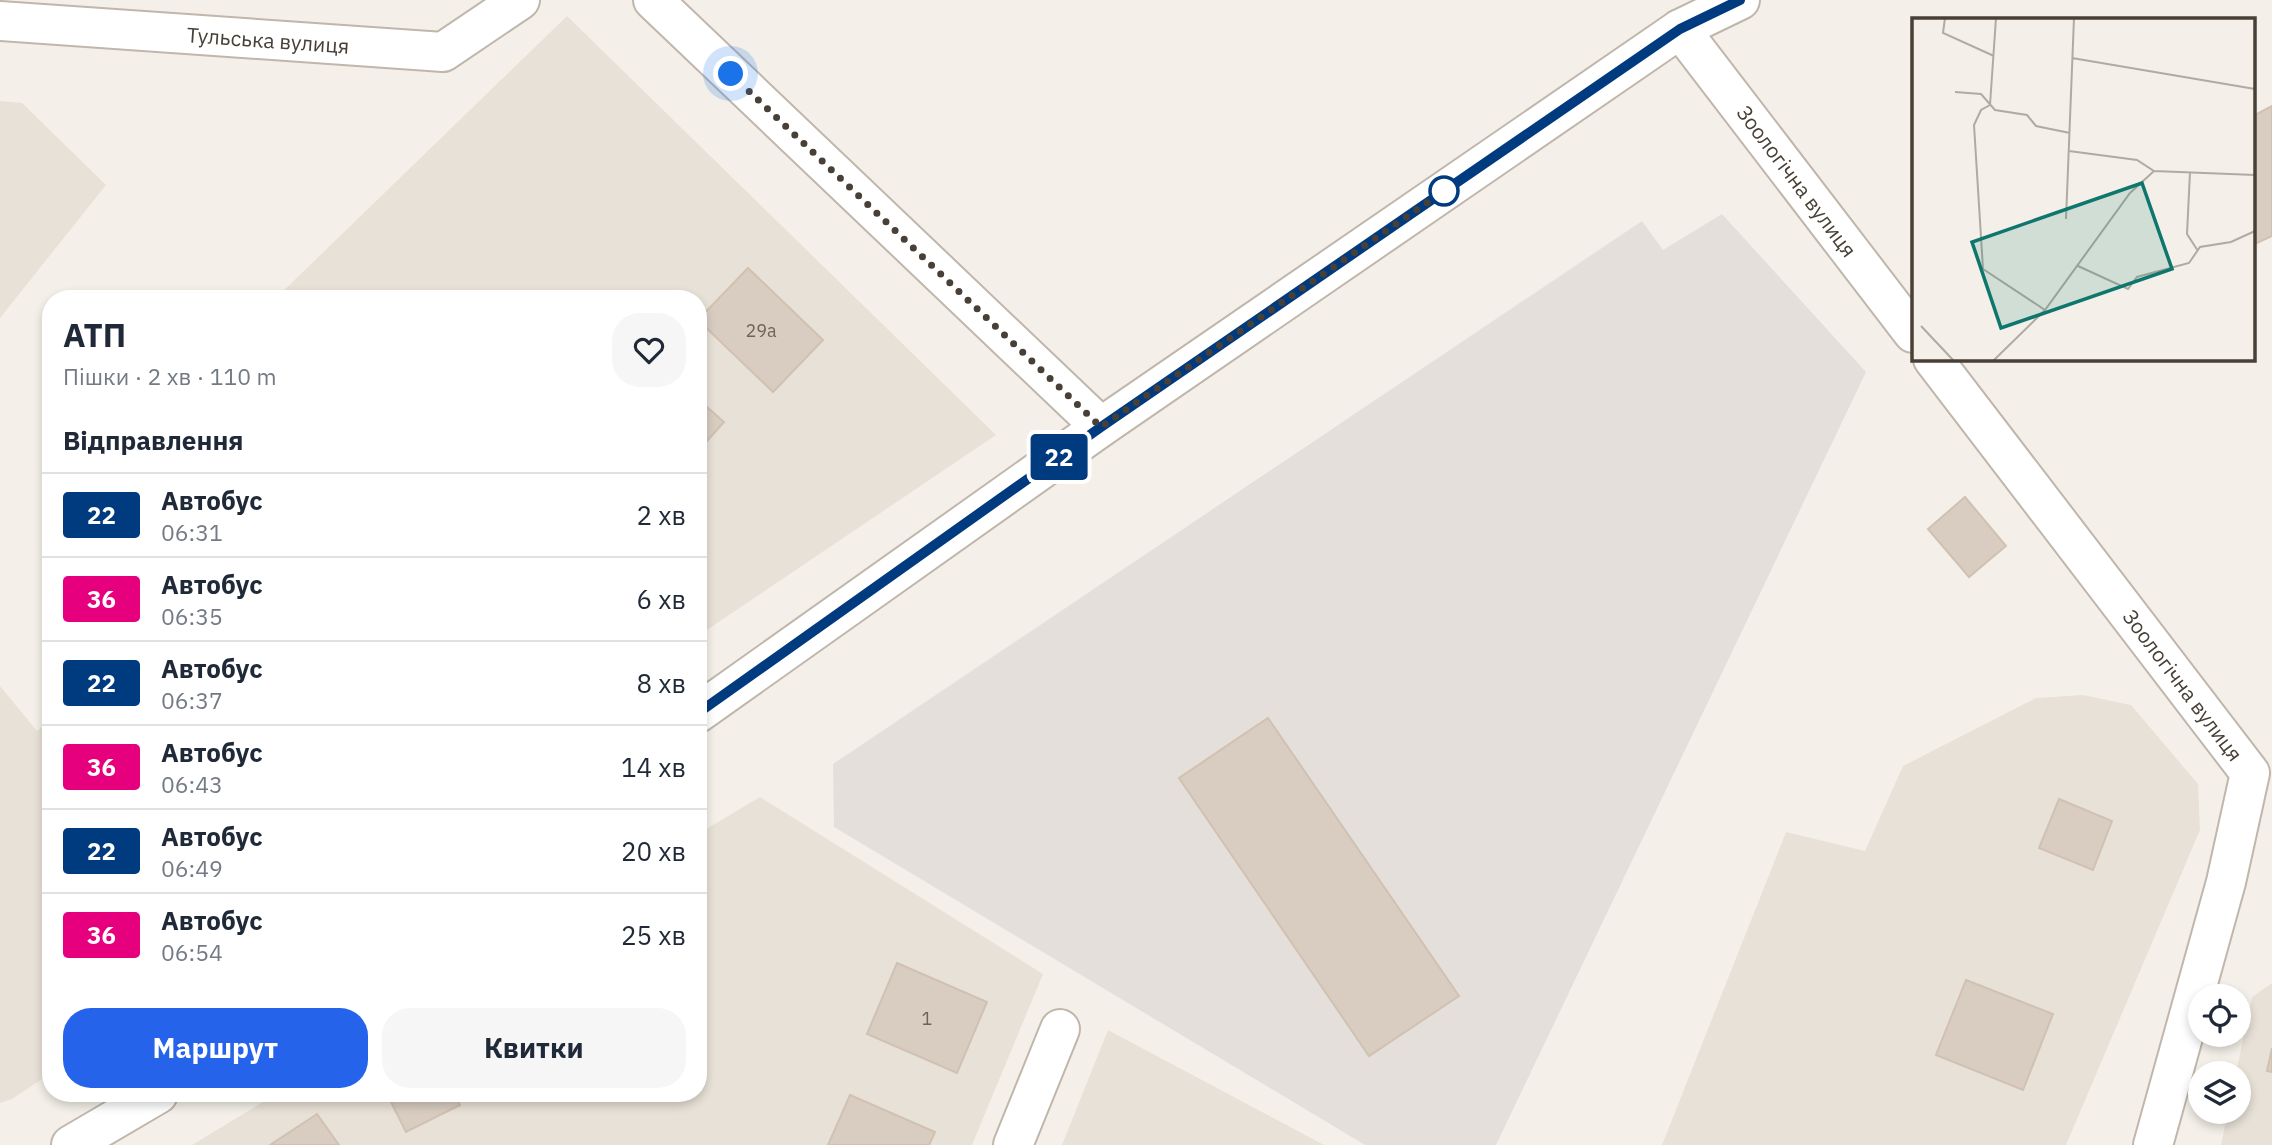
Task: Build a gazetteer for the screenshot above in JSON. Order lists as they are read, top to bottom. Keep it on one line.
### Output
{"streets":{"street":["Тульська вулиця","Зоологічна вулиця"]},"lines":["bus line 22"],"house_numbers":["29а","1"],"page":{"on_map":"22","heading":[["АТП","Пішки · 2 хв · 110 m"],"Відправлення"],"list":[{"mark":"22","name":"Автобус","note":"06:31","value":"2 хв"},{"mark":"36","name":"Автобус","note":"06:35","value":"6 хв"},{"mark":"22","name":"Автобус","note":"06:37","value":"8 хв"},{"mark":"36","name":"Автобус","note":"06:43","value":"14 хв"},{"mark":"22","name":"Автобус","note":"06:49","value":"20 хв"},{"mark":"36","name":"Автобус","note":"06:54","value":"25 хв"}],"buttons":["Маршрут","Квитки"]}}
